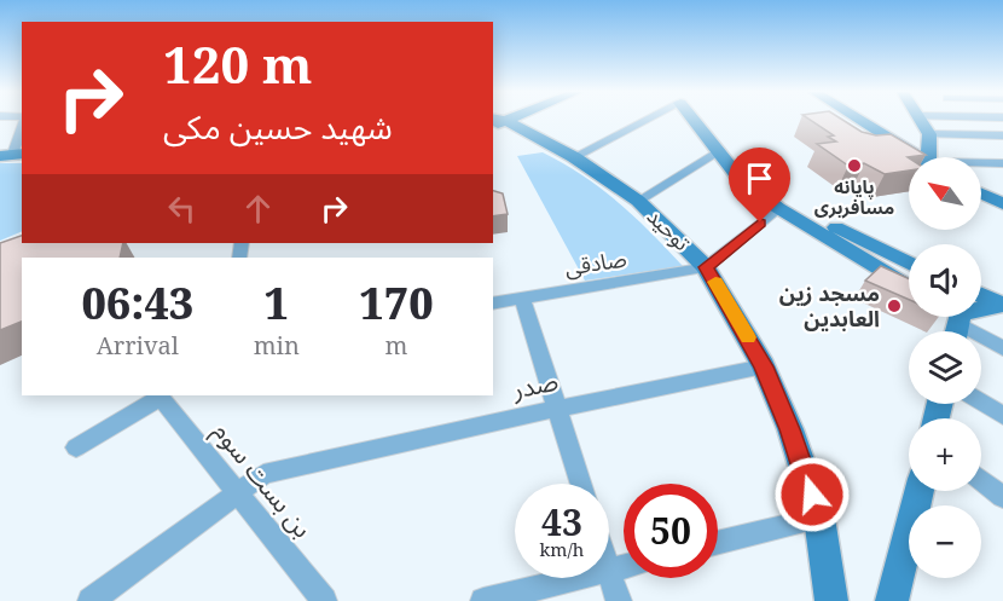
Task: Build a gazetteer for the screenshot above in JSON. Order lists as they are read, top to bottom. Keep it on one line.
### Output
{"streets":{"main road":["توحید"],"street":["صادقی","صدر","بن بست سوم"]},"crossings":[["توحید","صادقی"],["توحید","صدر"],["صدر","بن بست سوم"]],"places":["پایانه مسافربری","مسجد زین العابدین"],"north":"top left","page":{"turn":["120 m","شهید حسین مکی"],"map_buttons":["+","−"],"eta":["06:43","Arrival","1","min","170","m"],"speed":"43 km/h","limit":"50"}}
